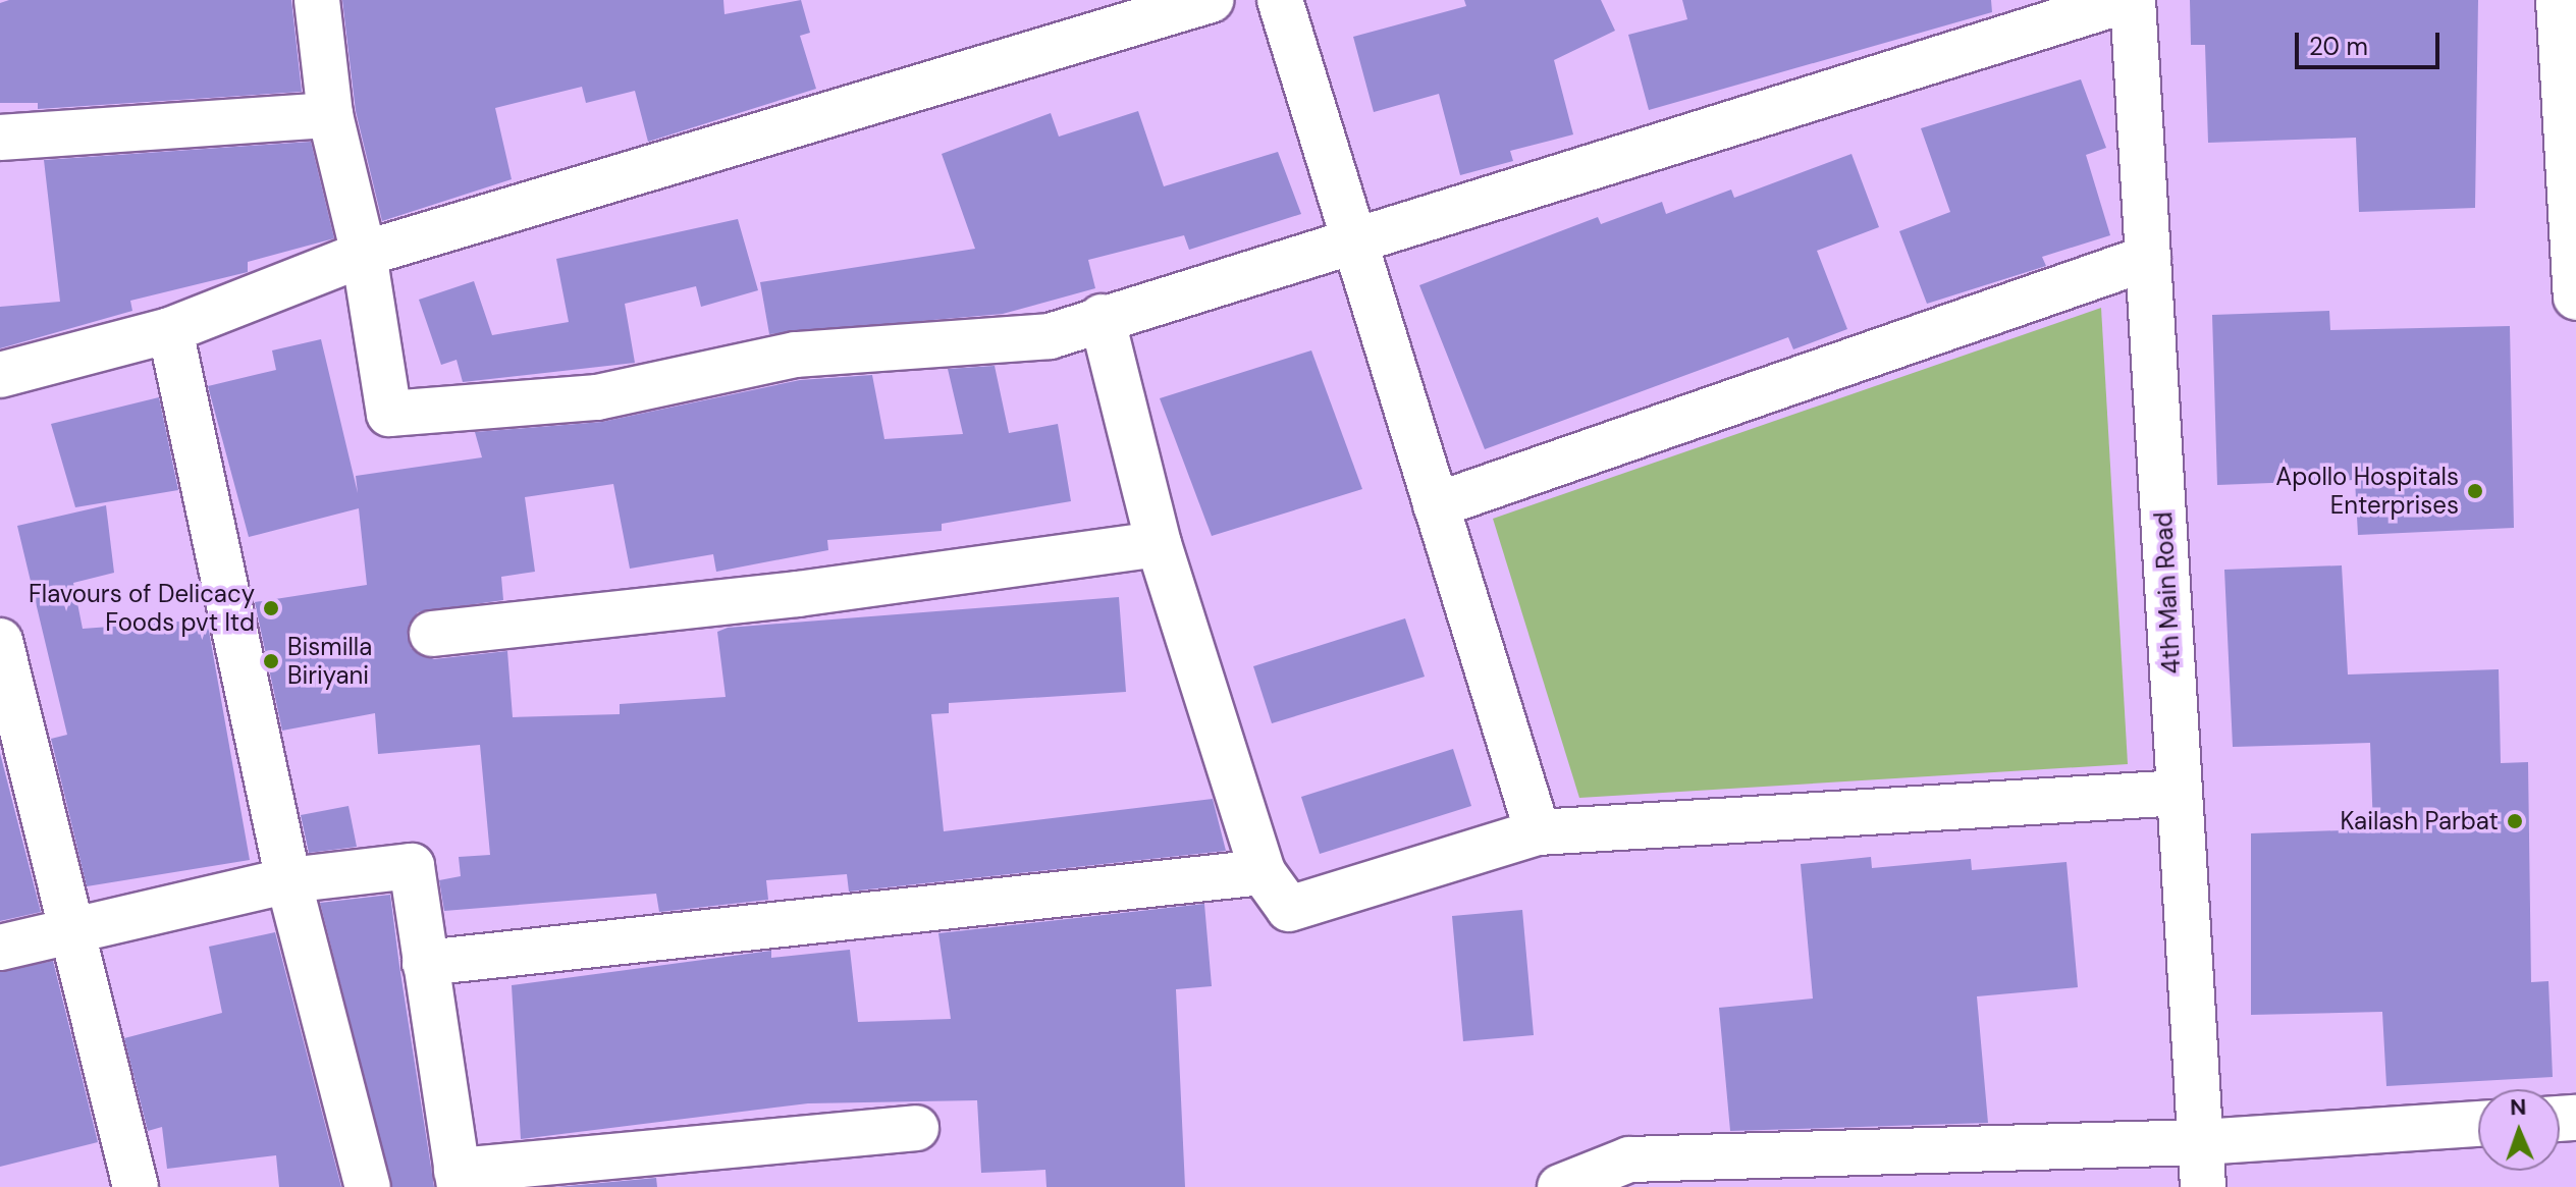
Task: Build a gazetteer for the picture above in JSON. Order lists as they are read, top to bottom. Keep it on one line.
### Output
{"streets":{"street":["4th Main Road"]},"places":["Apollo Hospitals Enterprises","Flavours of Delicacy Foods pvt ltd","Bismilla Biriyani","Kailash Parbat"],"scale_bar":"20 m","north":"top"}
